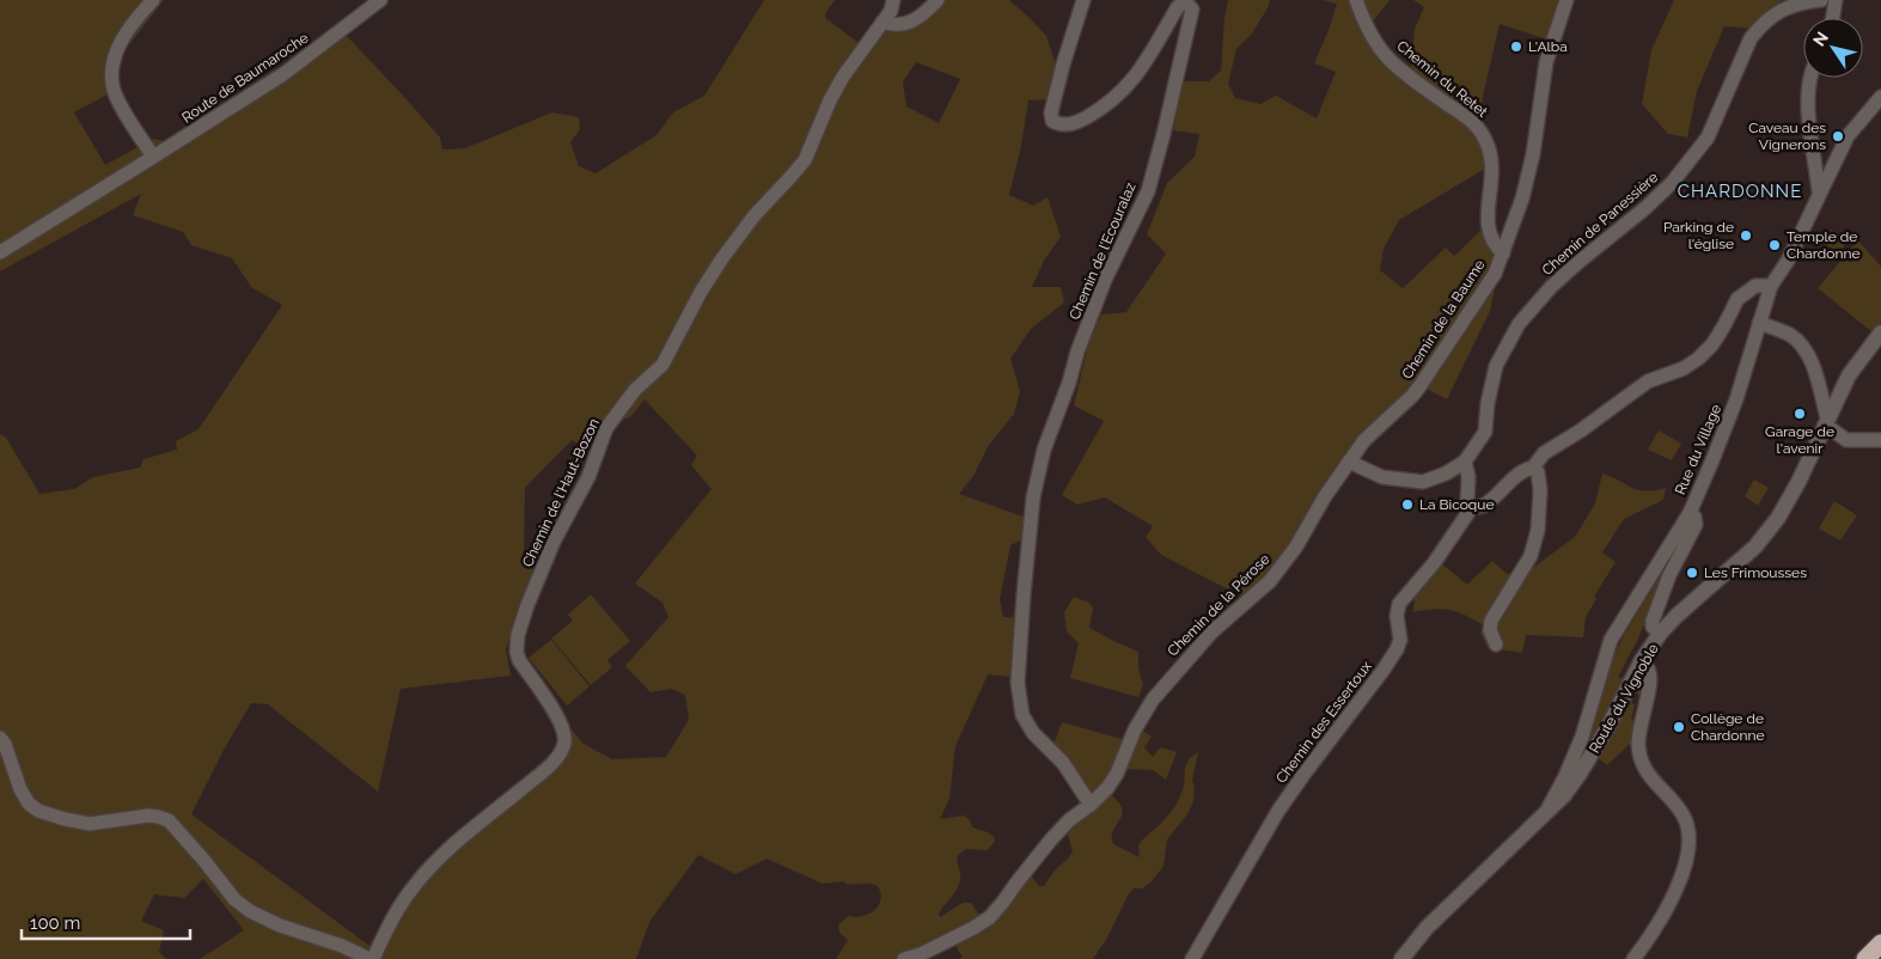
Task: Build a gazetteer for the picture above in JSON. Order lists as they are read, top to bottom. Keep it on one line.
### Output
{"streets":{"street":["Route de Baumaroche","Chemin du Retet","Chemin de Panessière","Chemin de l'Ecouralaz","Chemin de la Baume","Rue du Village","Chemin de l'Haut-Bozon","Chemin de la Pérose","Route du Vignoble","Chemin des Essertoux"]},"crossings":[["Chemin du Retet","Chemin de la Baume"],["Chemin de Panessière","Chemin de la Baume"],["Chemin de Panessière","Chemin de la Pérose"],["Chemin de l'Ecouralaz","Chemin de la Pérose"],["Chemin de la Baume","Chemin de la Pérose"],["Rue du Village","Route du Vignoble"]],"districts":["CHARDONNE"],"places":["L'Alba","Caveau des Vignerons","Parking de l'église","Temple de Chardonne","Garage de l'avenir","La Bicoque","Les Frimousses","Collège de Chardonne"],"scale_bar":"100 m","north":"top left"}
